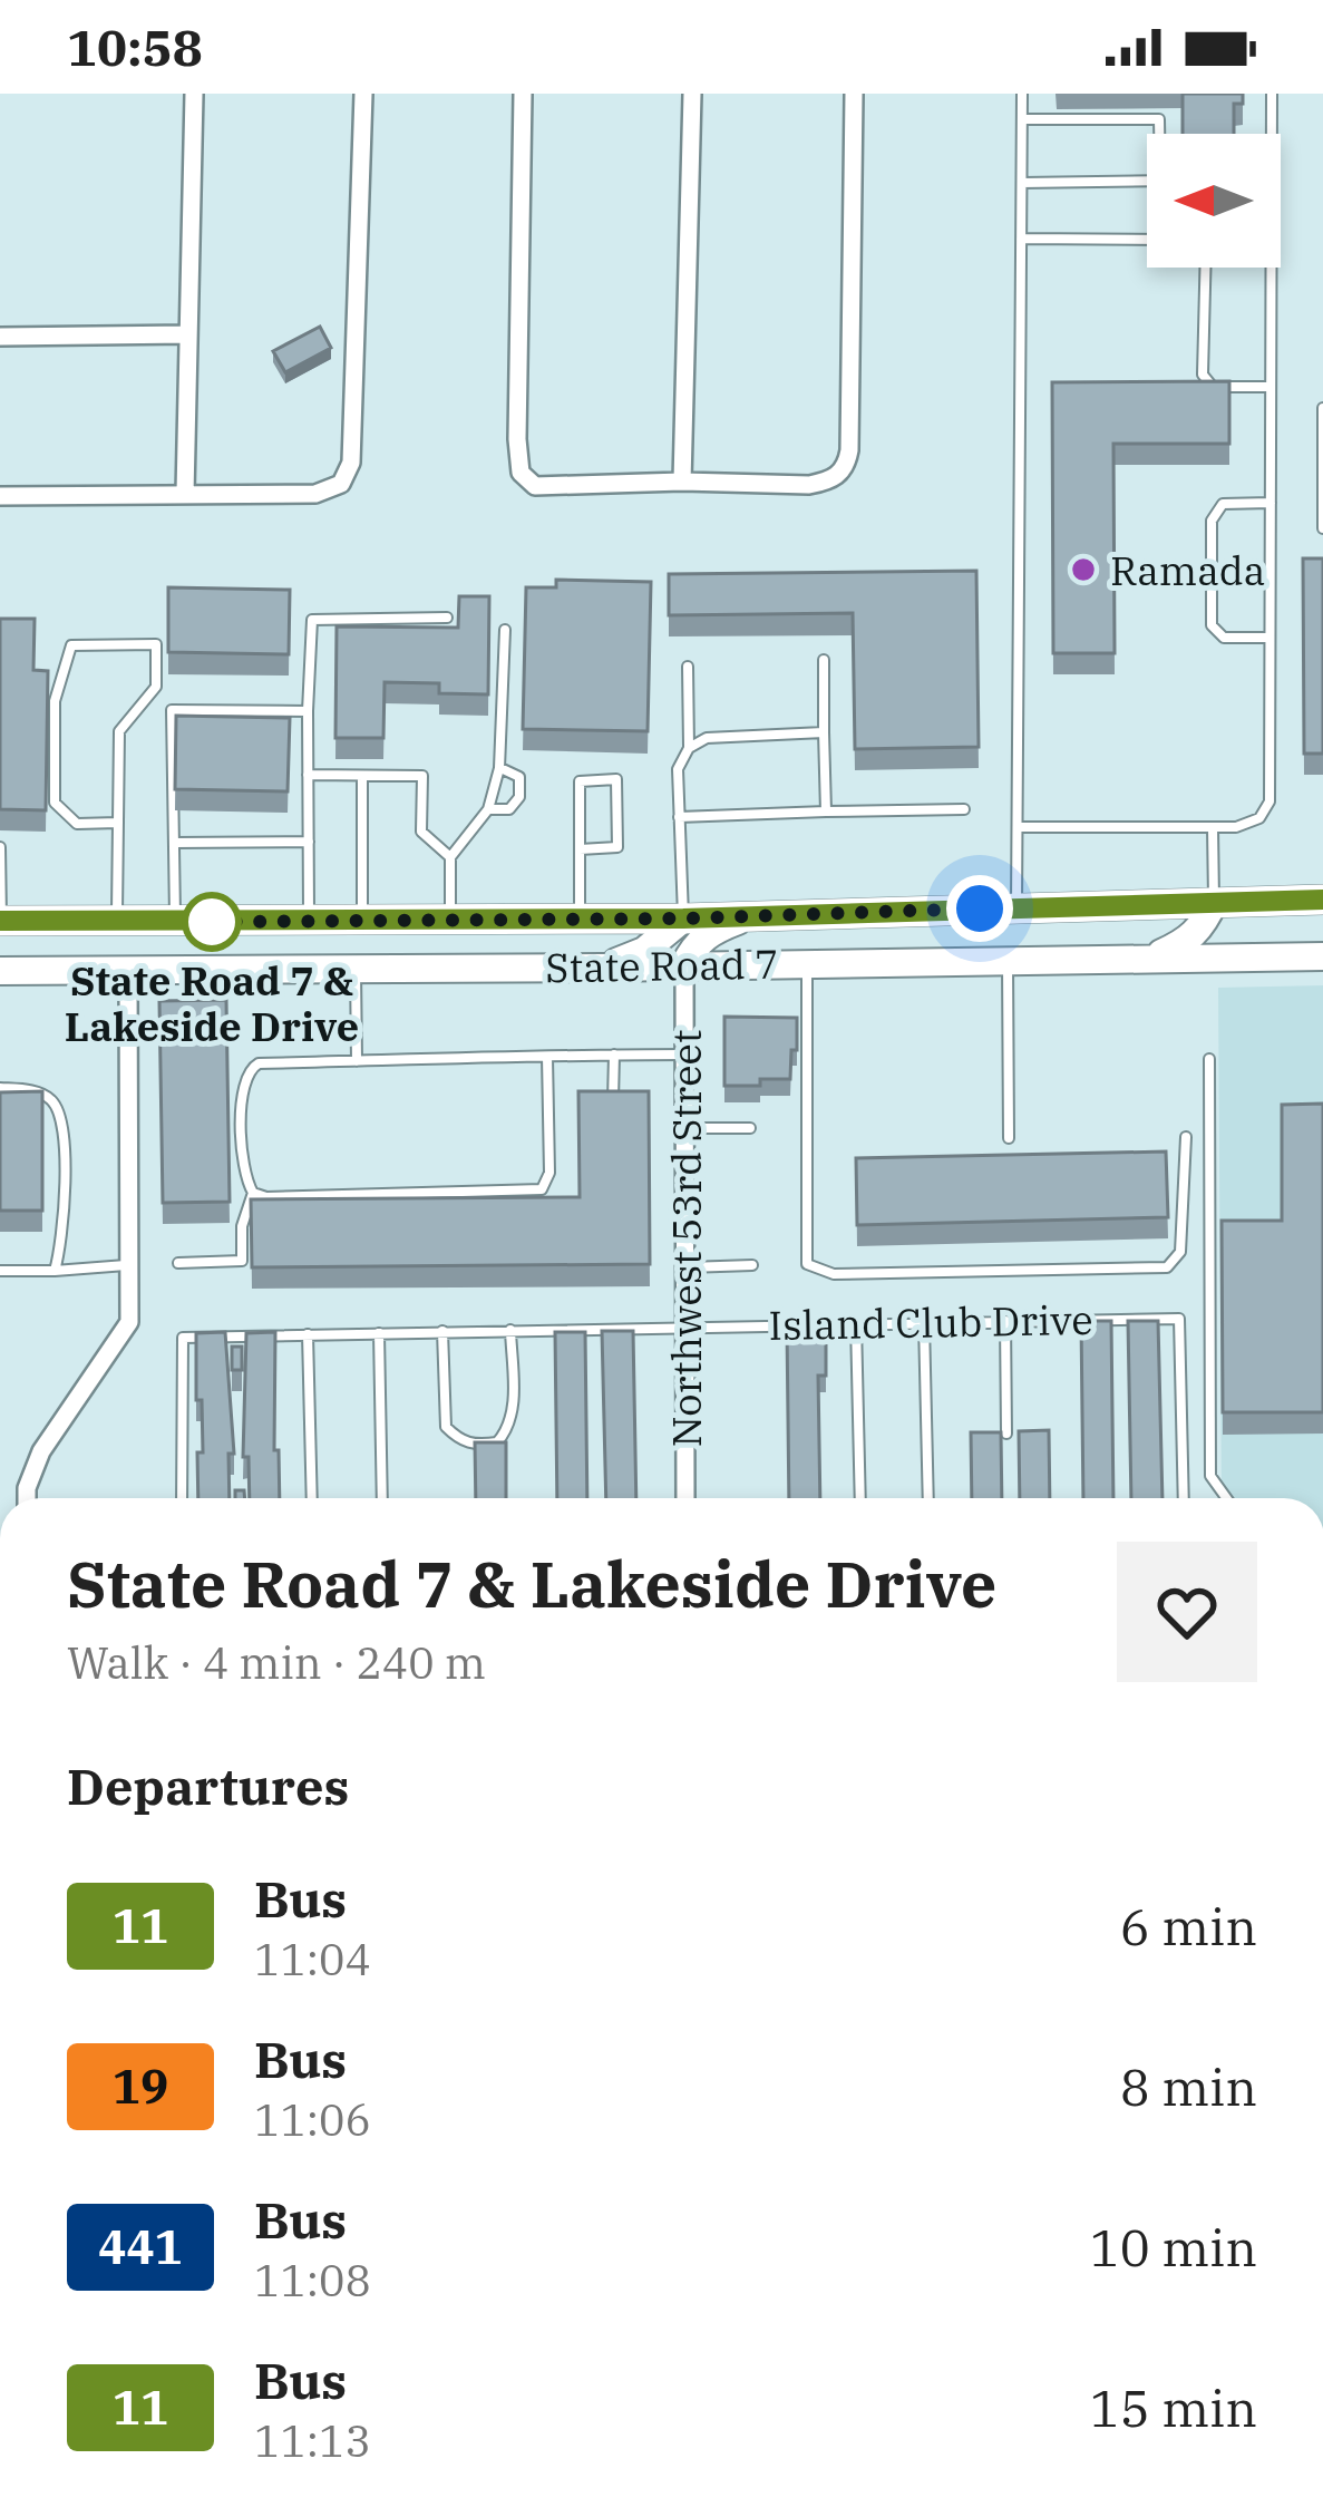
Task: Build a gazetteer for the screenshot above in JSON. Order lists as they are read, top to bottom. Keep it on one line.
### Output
{"streets":{"main road":["State Road 7"],"street":["Northwest 53rd Street"],"lane":["Island Club Drive"]},"crossings":[["State Road 7","Northwest 53rd Street"],["Northwest 53rd Street","Island Club Drive"]],"places":["Ramada","State Road 7 & Lakeside Drive"],"lines":["bus line 11"],"north":"left","page":{"status":"10:58","heading":[["State Road 7 & Lakeside Drive","Walk · 4 min · 240 m"],"Departures"],"list":[{"mark":"11","name":"Bus","note":"11:04","value":"6 min"},{"mark":"19","name":"Bus","note":"11:06","value":"8 min"},{"mark":"441","name":"Bus","note":"11:08","value":"10 min"},{"mark":"11","name":"Bus","note":"11:13","value":"15 min"}]}}
